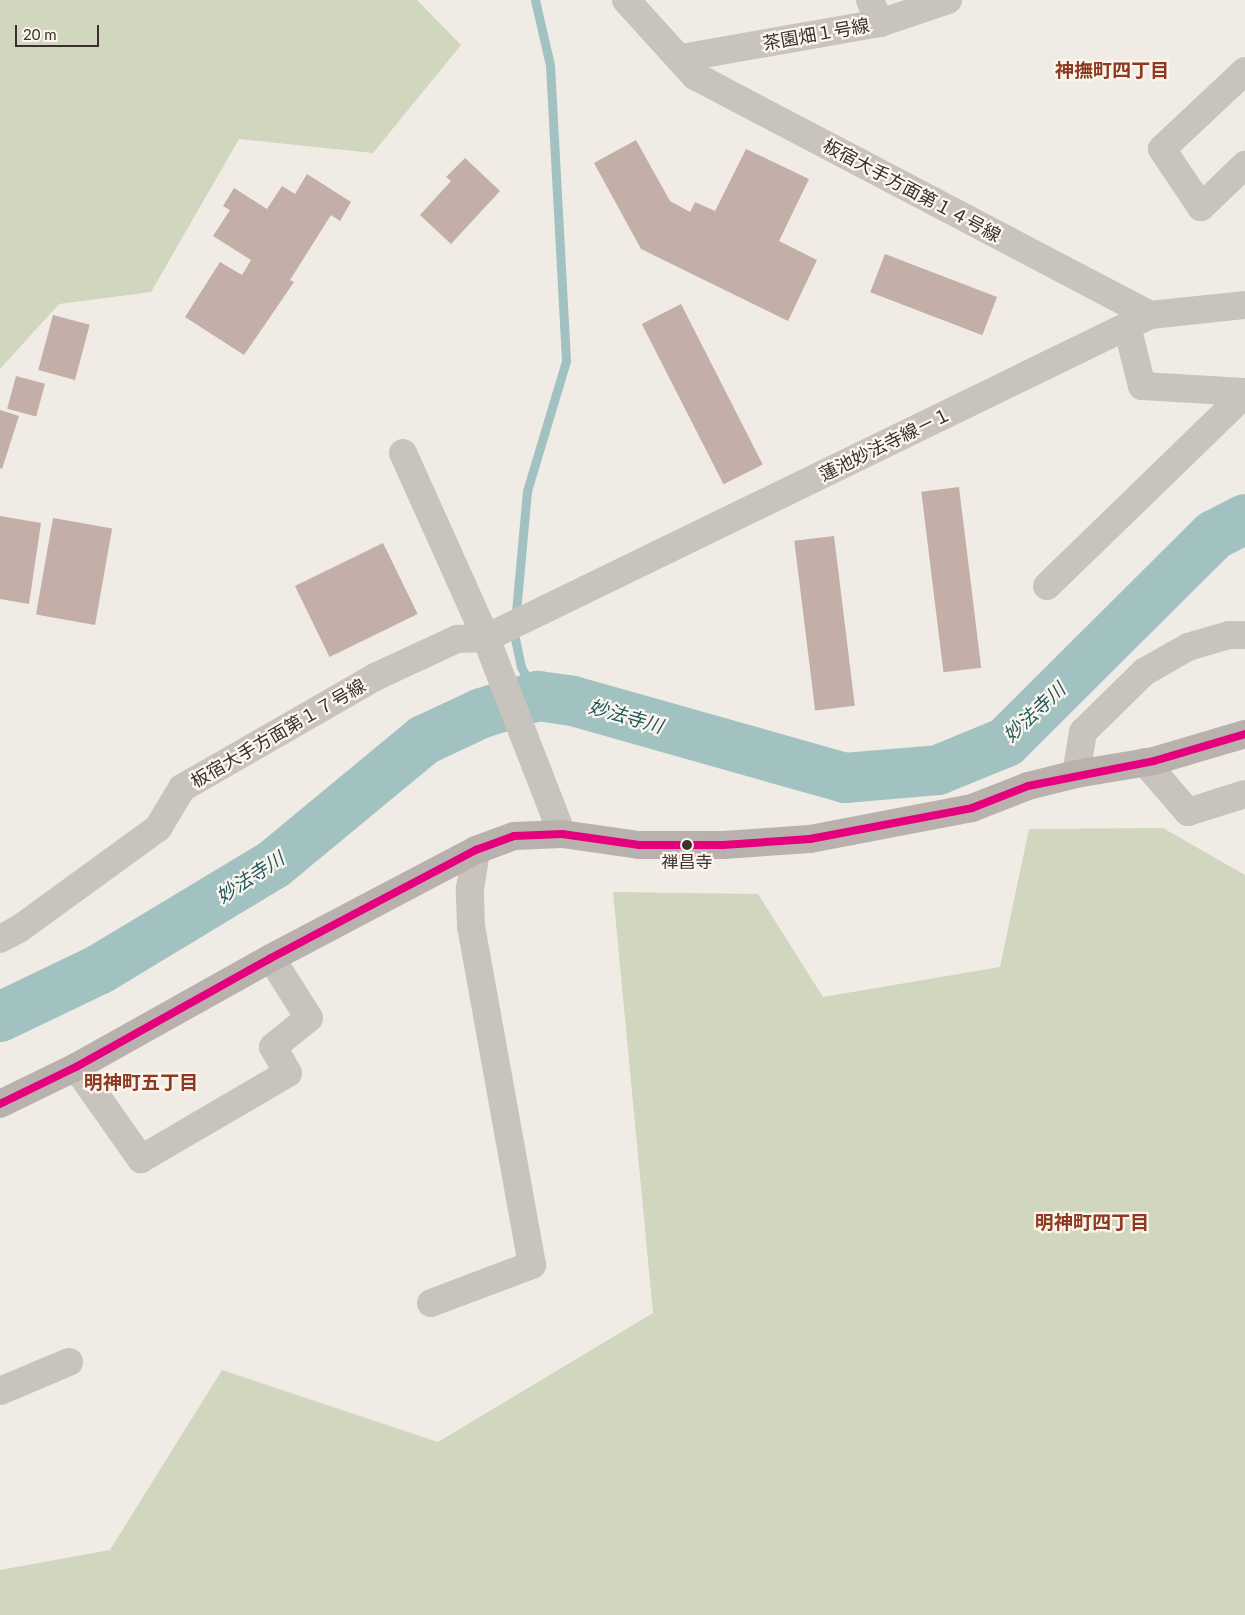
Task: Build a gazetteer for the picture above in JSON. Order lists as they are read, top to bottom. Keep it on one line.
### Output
{"streets":{"street":["茶園畑１号線","板宿大手方面第１４号線","蓮池妙法寺線－１","板宿大手方面第１７号線"]},"crossings":[["茶園畑１号線","板宿大手方面第１４号線"],["板宿大手方面第１４号線","蓮池妙法寺線－１"],["蓮池妙法寺線－１","板宿大手方面第１７号線"]],"districts":["神撫町四丁目","明神町五丁目","明神町四丁目"],"water":["妙法寺川"],"places":["禅昌寺"],"scale_bar":"20 m"}
